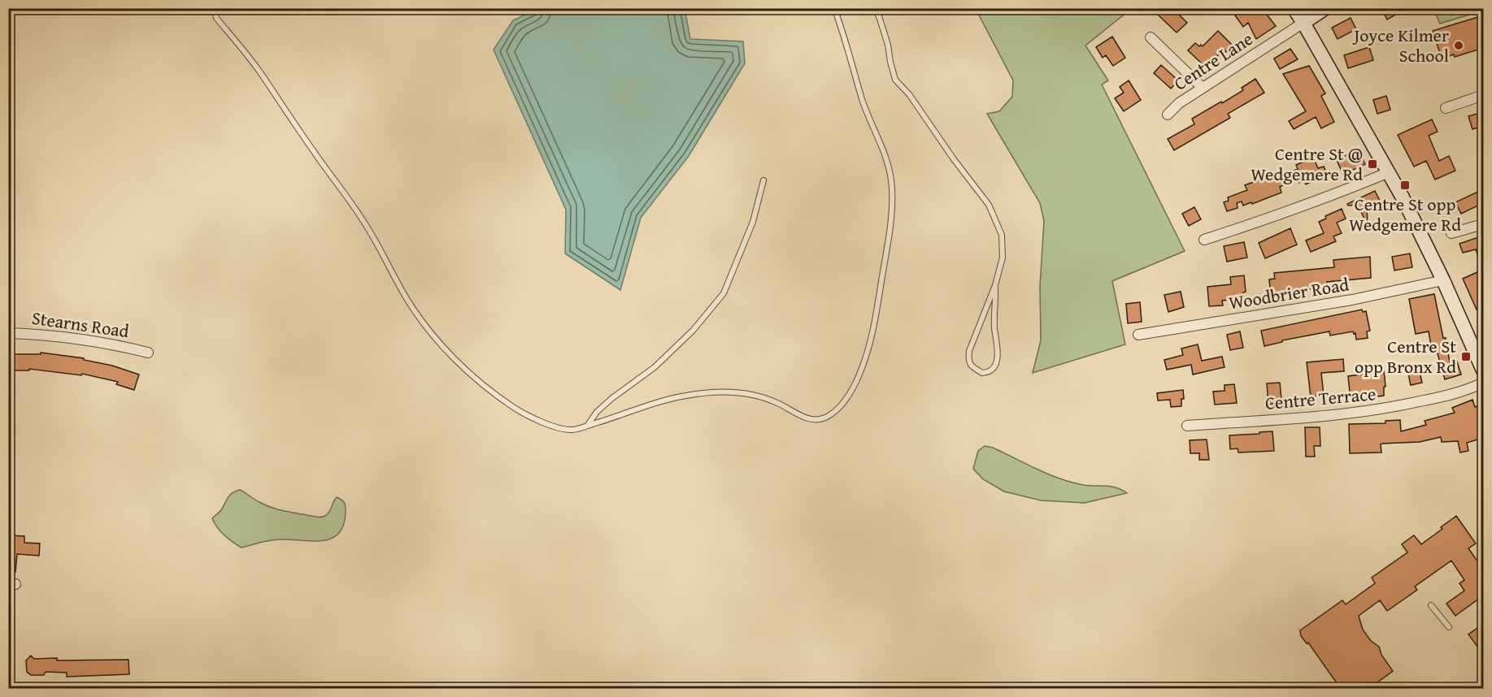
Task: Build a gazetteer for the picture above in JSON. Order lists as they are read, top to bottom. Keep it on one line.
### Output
{"streets":{"street":["Centre Lane","Woodbrier Road","Stearns Road","Centre Terrace"]},"places":{"other":["Joyce Kilmer School"],"transit":["Centre St @ Wedgemere Rd","Centre St opp Wedgemere Rd","Centre St opp Bronx Rd"]}}
